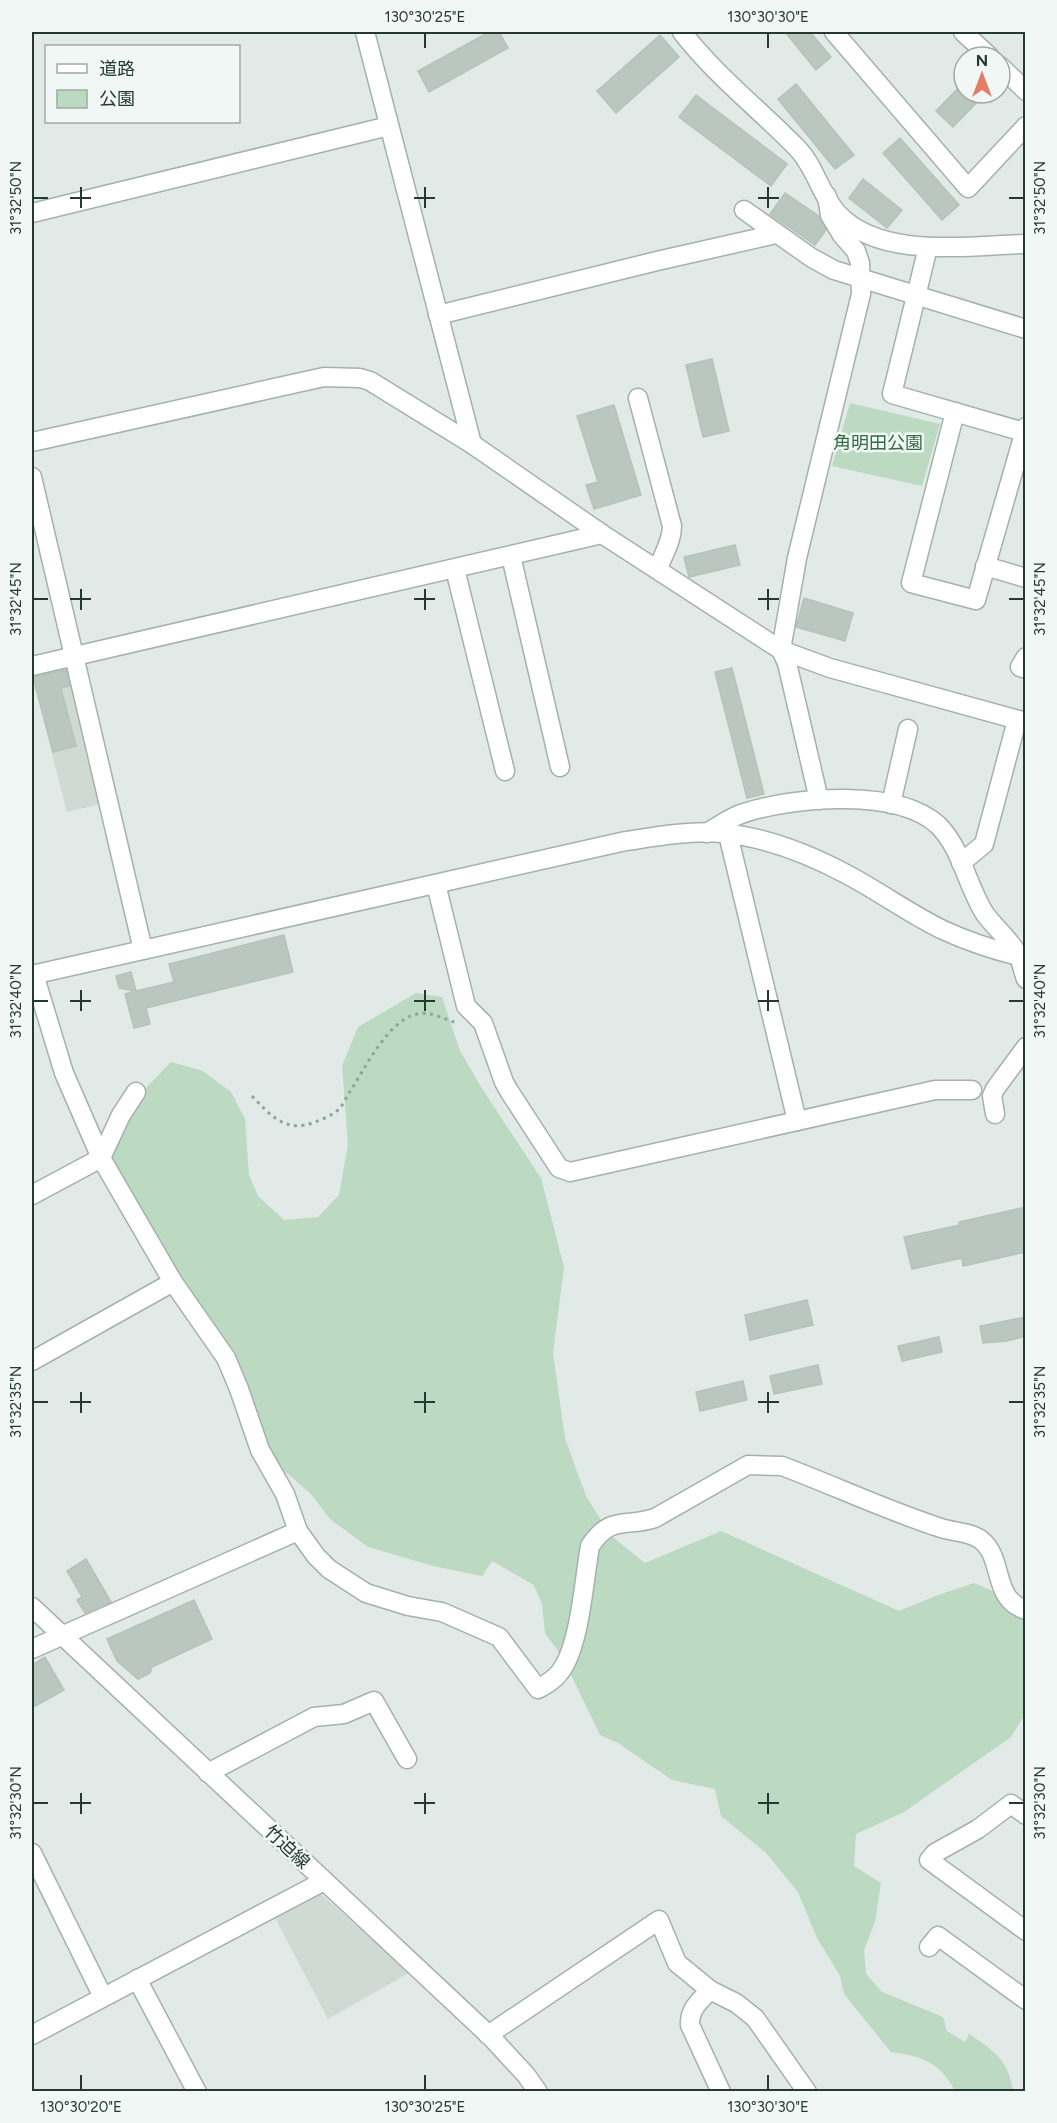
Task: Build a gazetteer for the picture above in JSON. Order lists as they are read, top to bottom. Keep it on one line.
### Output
{"streets":{"street":["竹迫線"]},"parks":["角明田公園"],"legend":["道路","公園"],"north":"top","coordinates":["130°30'25\"E","130°30'30\"E","31°32'50\"N","31°32'45\"N","31°32'40\"N","31°32'35\"N","31°32'30\"N","130°30'20\"E"]}
